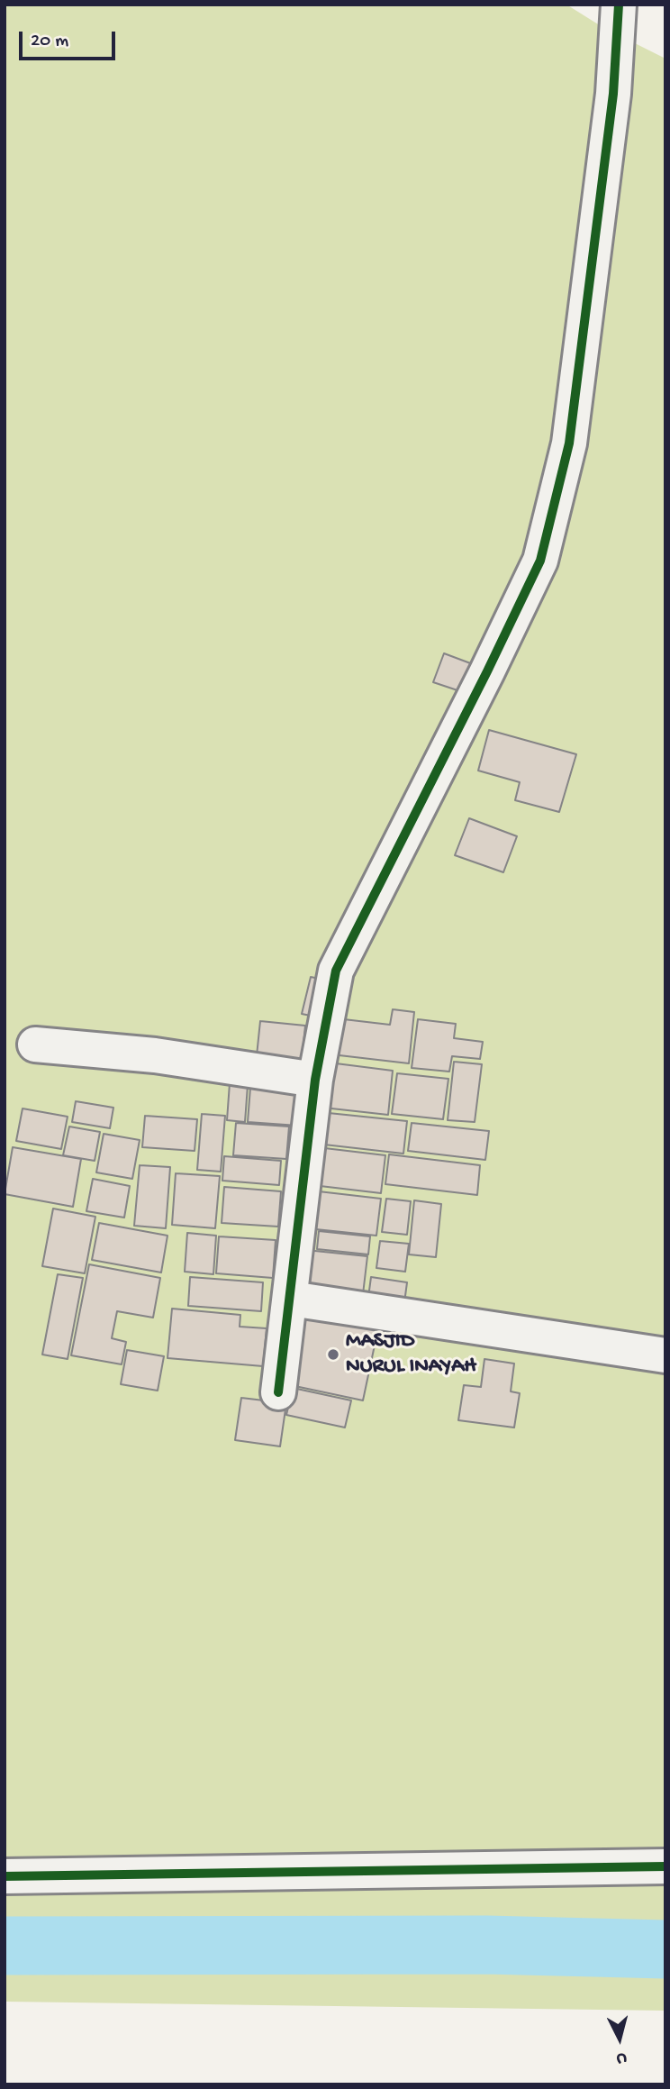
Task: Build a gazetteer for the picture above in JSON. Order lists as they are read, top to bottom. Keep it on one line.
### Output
{"places":["MASJID NURUL INAYAH"],"scale_bar":"20 m","north":"bottom"}
